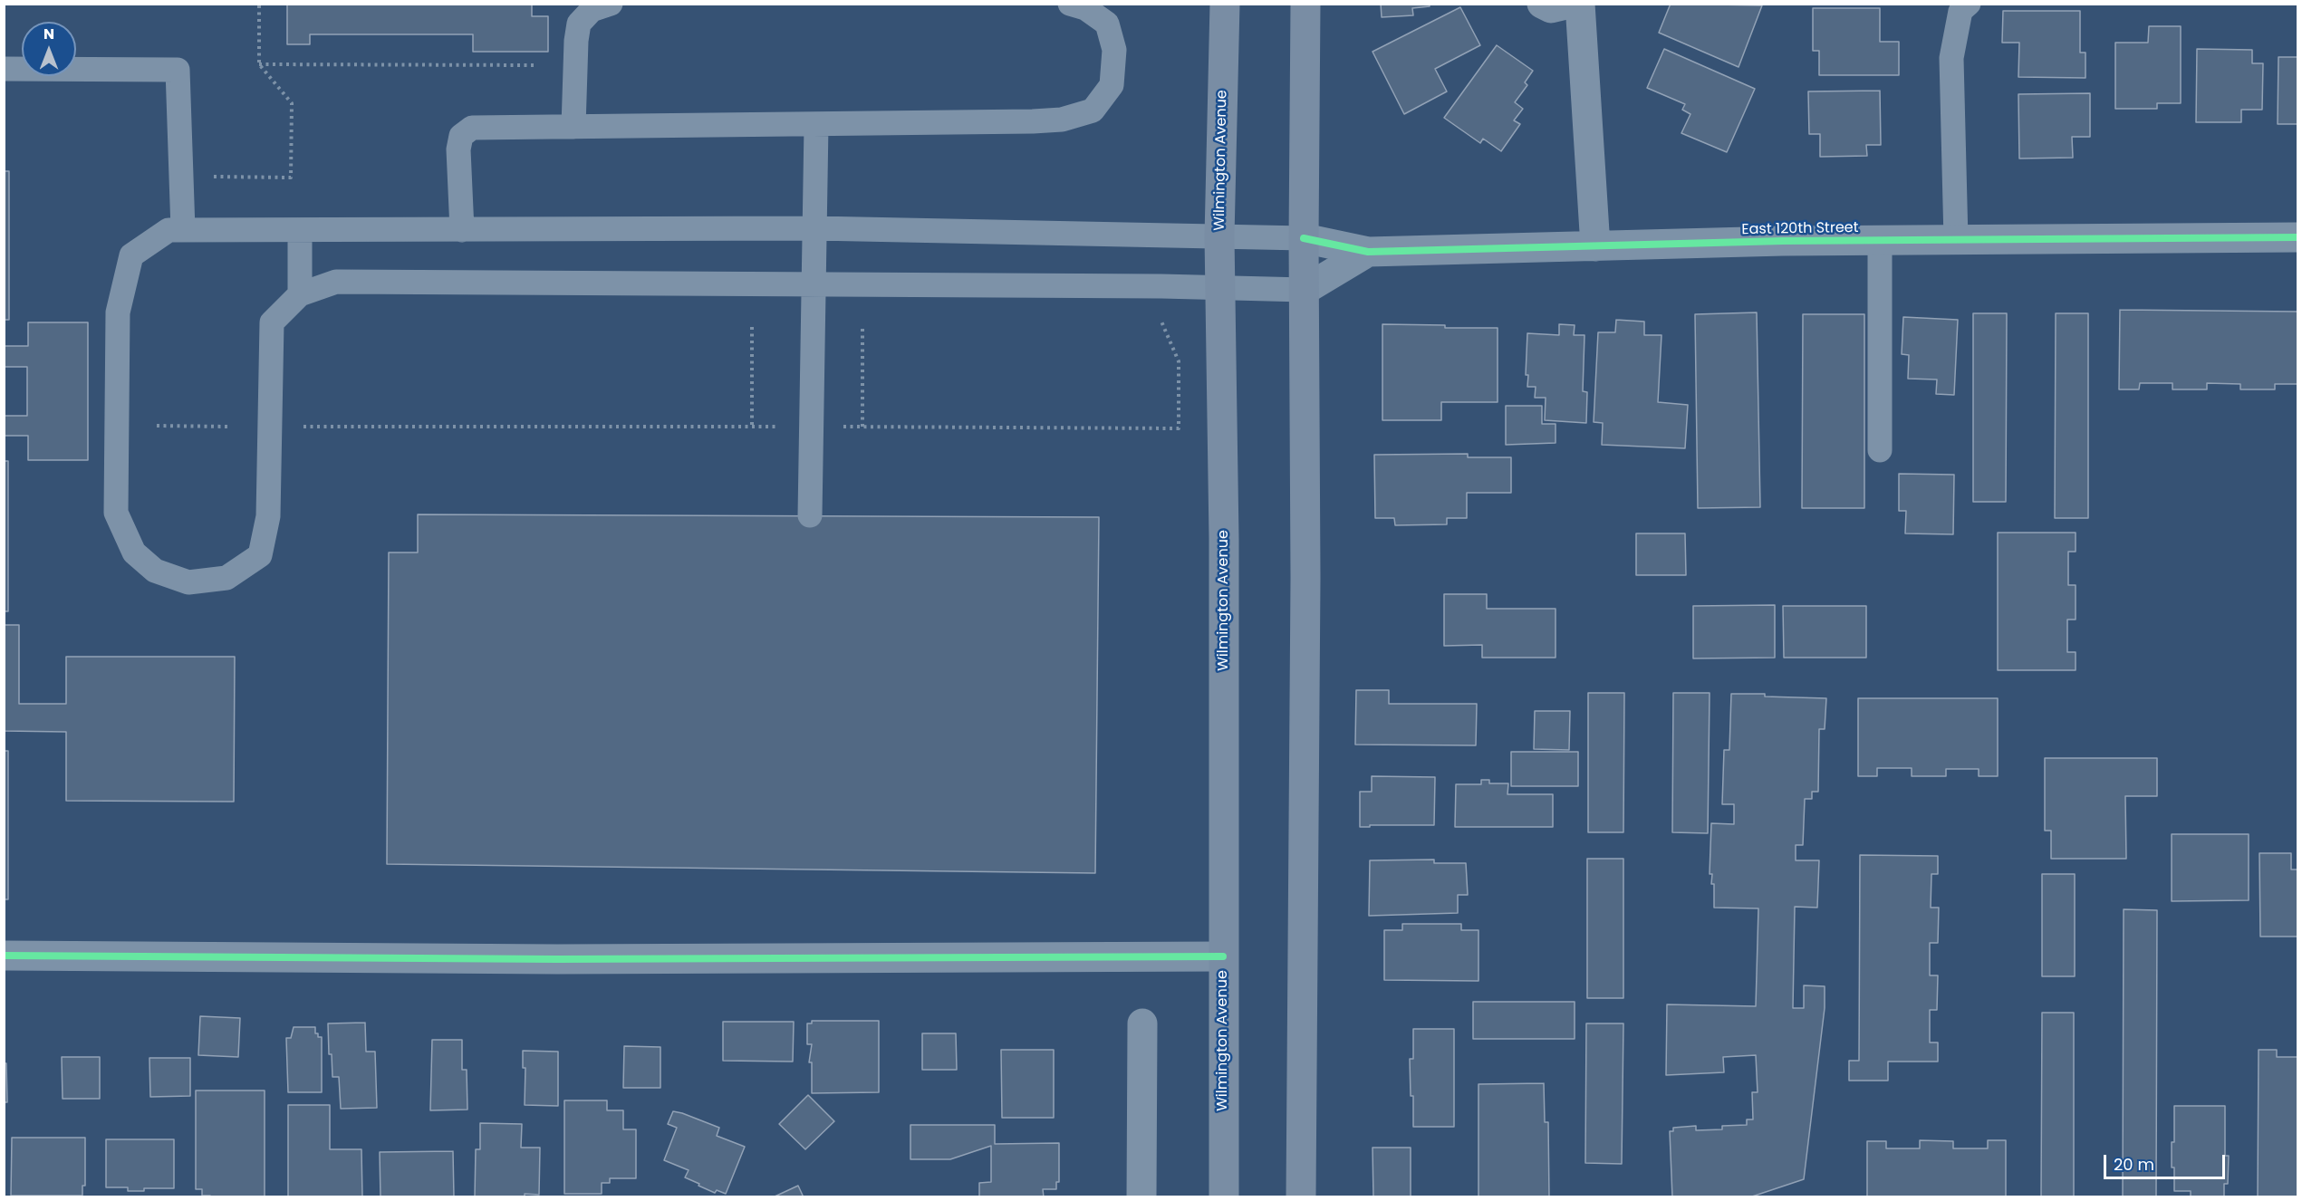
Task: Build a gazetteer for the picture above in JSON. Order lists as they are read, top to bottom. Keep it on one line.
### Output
{"streets":{"main road":["Wilmington Avenue"],"street":["East 120th Street"]},"scale_bar":"20 m","north":"top"}
